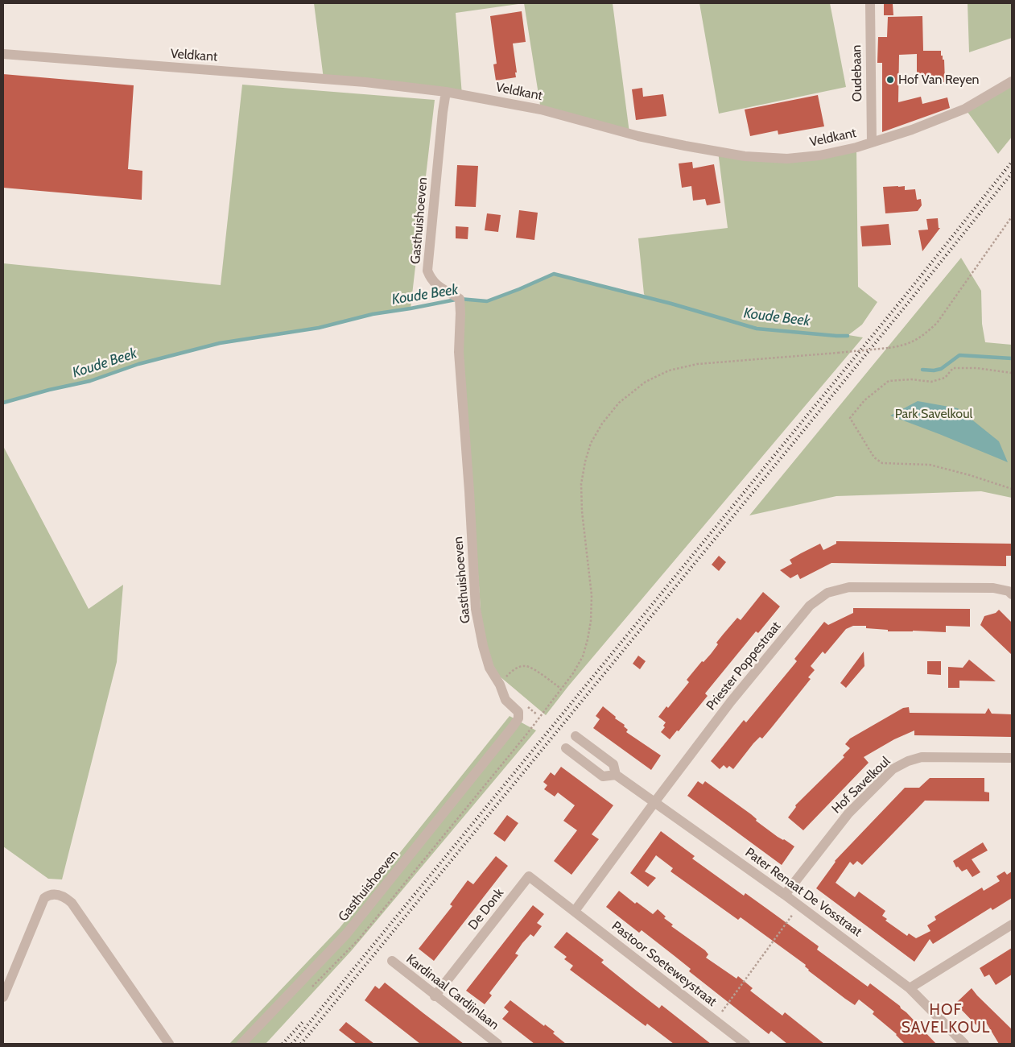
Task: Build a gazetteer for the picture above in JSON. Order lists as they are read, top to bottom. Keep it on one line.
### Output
{"streets":{"street":["Veldkant","Oudebaan","Gasthuishoeven","Priester Poppestraat","Hof Savelkoul","Pater Renaat De Vosstraat","De Donk","Pastoor Soeteweystraat","Kardinaal Cardijnlaan"]},"crossings":[["Veldkant","Oudebaan"],["Veldkant","Gasthuishoeven"],["Priester Poppestraat","Pater Renaat De Vosstraat"],["Priester Poppestraat","Pastoor Soeteweystraat"],["Hof Savelkoul","Pater Renaat De Vosstraat"],["De Donk","Pastoor Soeteweystraat"],["De Donk","Kardinaal Cardijnlaan"]],"districts":["HOF SAVELKOUL"],"water":["Koude Beek"],"parks":["Park Savelkoul"],"places":["Hof Van Reyen"]}
